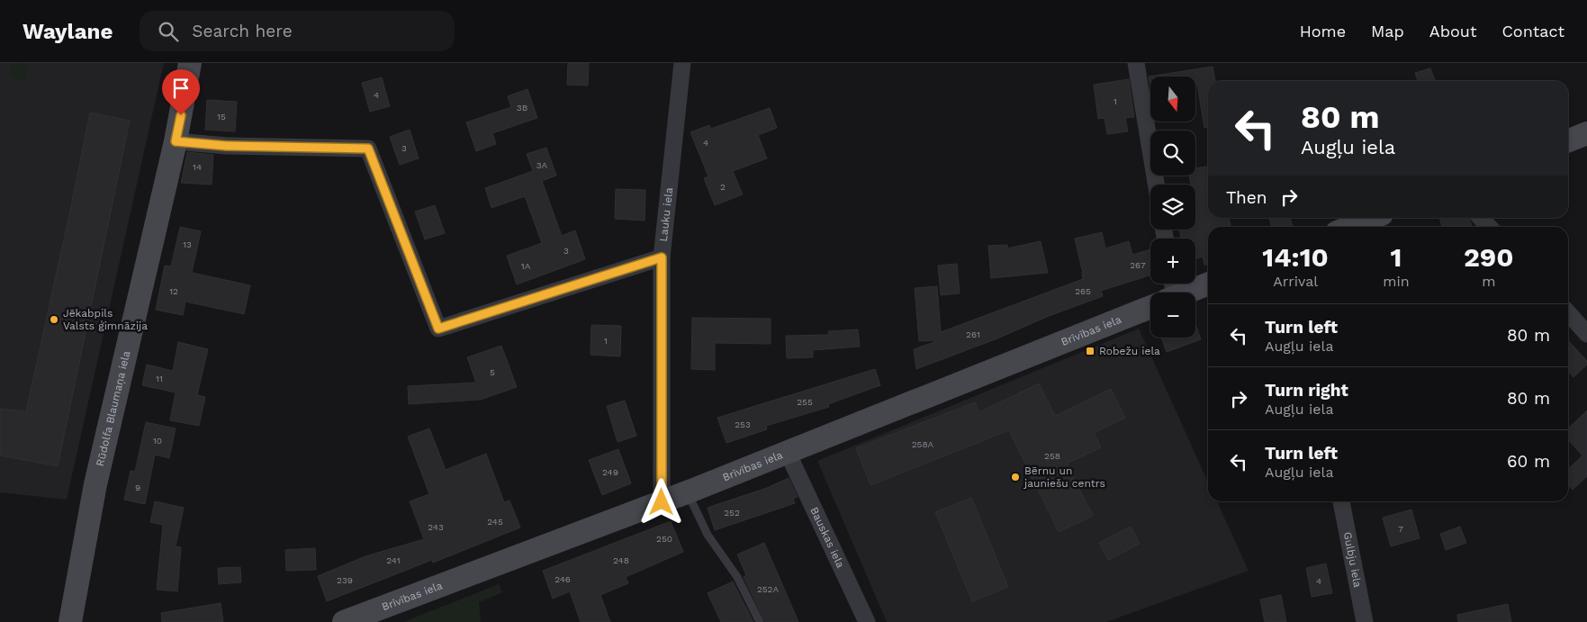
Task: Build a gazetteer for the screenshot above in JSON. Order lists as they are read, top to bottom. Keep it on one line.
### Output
{"streets":{"main road":["Brīvības iela","Rūdolfa Blaumaņa iela"],"street":["Lauku iela","Bauskas iela","Gulbju iela"]},"crossings":[["Lauku iela","Brīvības iela"],["Brīvības iela","Bauskas iela"]],"places":{"other":["Jēkabpils Valsts ģimnāzija","Bērnu un jauniešu centrs"],"transit":["Robežu iela"]},"house_numbers":["4","1","3B","15","4","3","3A","14","2","13","3","267","1A","12","265","261","1","5","11","255","253","10","258A","258","249","9","252","245","243","7","250","241","248","246","239","4","252A"],"north":"bottom","page":{"header":"Waylane","search":"Search here","nav":["Home","Map","About","Contact"],"map_buttons":["+","−"],"turn":["80 m","Augļu iela"],"then":"Then","eta":["14:10","Arrival","1","min","290","m"],"list":[{"name":"Turn left","note":"Augļu iela","value":"80 m"},{"name":"Turn right","note":"Augļu iela","value":"80 m"},{"name":"Turn left","note":"Augļu iela","value":"60 m"}]}}
